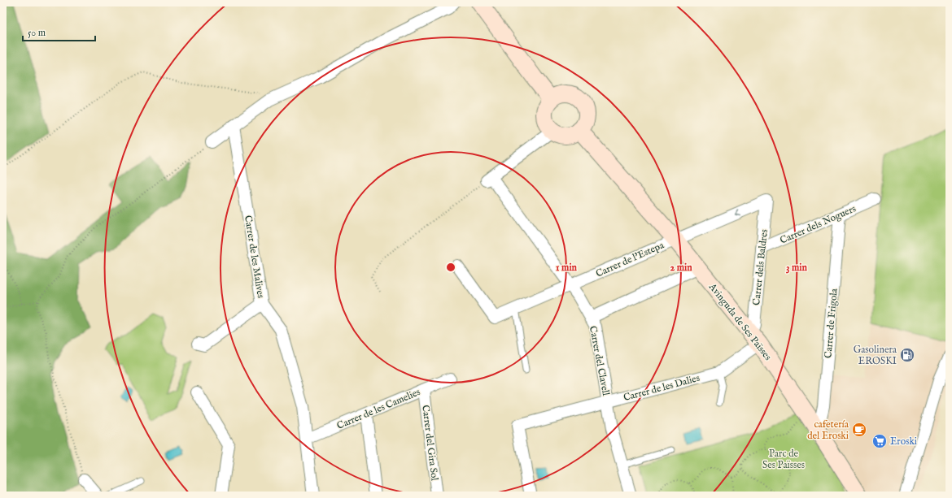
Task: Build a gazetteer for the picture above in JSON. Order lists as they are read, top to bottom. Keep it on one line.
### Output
{"streets":{"main road":["Avinguda de Ses Païsses"],"street":["Carrer dels Noguers","Carrer de les Malives","Carrer de l'Estepa","Carrer dels Baldres","Carrer de Frigola","Carrer del Clavell","Carrer de les Dalies","Carrer de les Camelies","Carrer del Gira Sol"]},"crossings":[["Carrer dels Noguers","Carrer dels Baldres"],["Carrer dels Noguers","Carrer de Frigola"],["Carrer de les Malives","Carrer de les Camelies"],["Carrer de l'Estepa","Carrer dels Baldres"],["Carrer de l'Estepa","Avinguda de Ses Païsses"],["Carrer de l'Estepa","Carrer del Clavell"],["Carrer dels Baldres","Avinguda de Ses Païsses"],["Carrer dels Baldres","Carrer de les Dalies"],["Avinguda de Ses Païsses","Carrer de Frigola"],["Avinguda de Ses Païsses","Carrer de les Dalies"],["Carrer del Clavell","Carrer de les Dalies"],["Carrer de les Camelies","Carrer del Gira Sol"]],"parks":["Parc de Ses Païsses"],"places":{"fuel station":["Gasolinera EROSKI"],"cafe":["cafetería del Eroski"],"supermarket":["Eroski"]},"scale_bar":"50 m","rings":["1 min","2 min","3 min"]}
